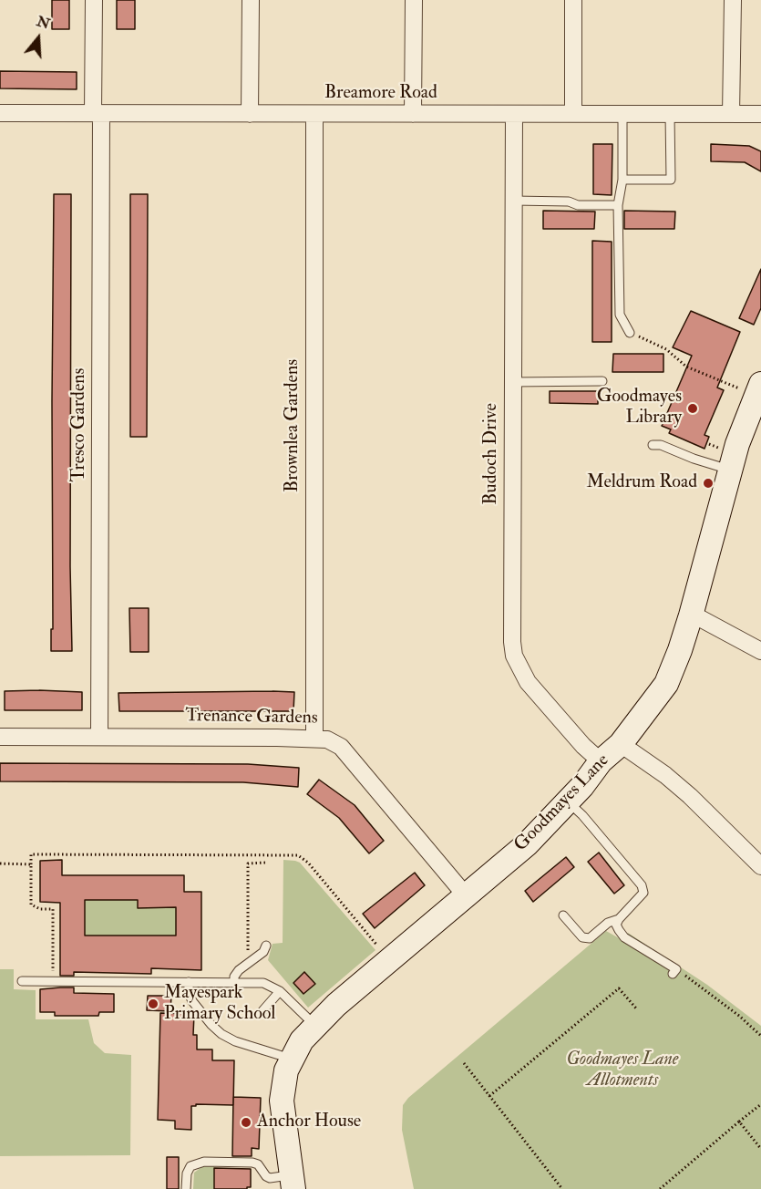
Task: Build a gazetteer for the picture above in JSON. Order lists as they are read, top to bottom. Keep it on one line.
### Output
{"streets":{"main road":["Goodmayes Lane"],"street":["Breamore Road","Tresco Gardens","Brownlea Gardens","Budoch Drive","Trenance Gardens"]},"crossings":[["Breamore Road","Tresco Gardens"],["Breamore Road","Brownlea Gardens"],["Breamore Road","Budoch Drive"],["Tresco Gardens","Trenance Gardens"],["Brownlea Gardens","Trenance Gardens"],["Budoch Drive","Goodmayes Lane"],["Trenance Gardens","Goodmayes Lane"]],"parks":["Goodmayes Lane Allotments"],"places":["Goodmayes Library","Meldrum Road","Mayespark Primary School","Anchor House"],"north":"top"}
